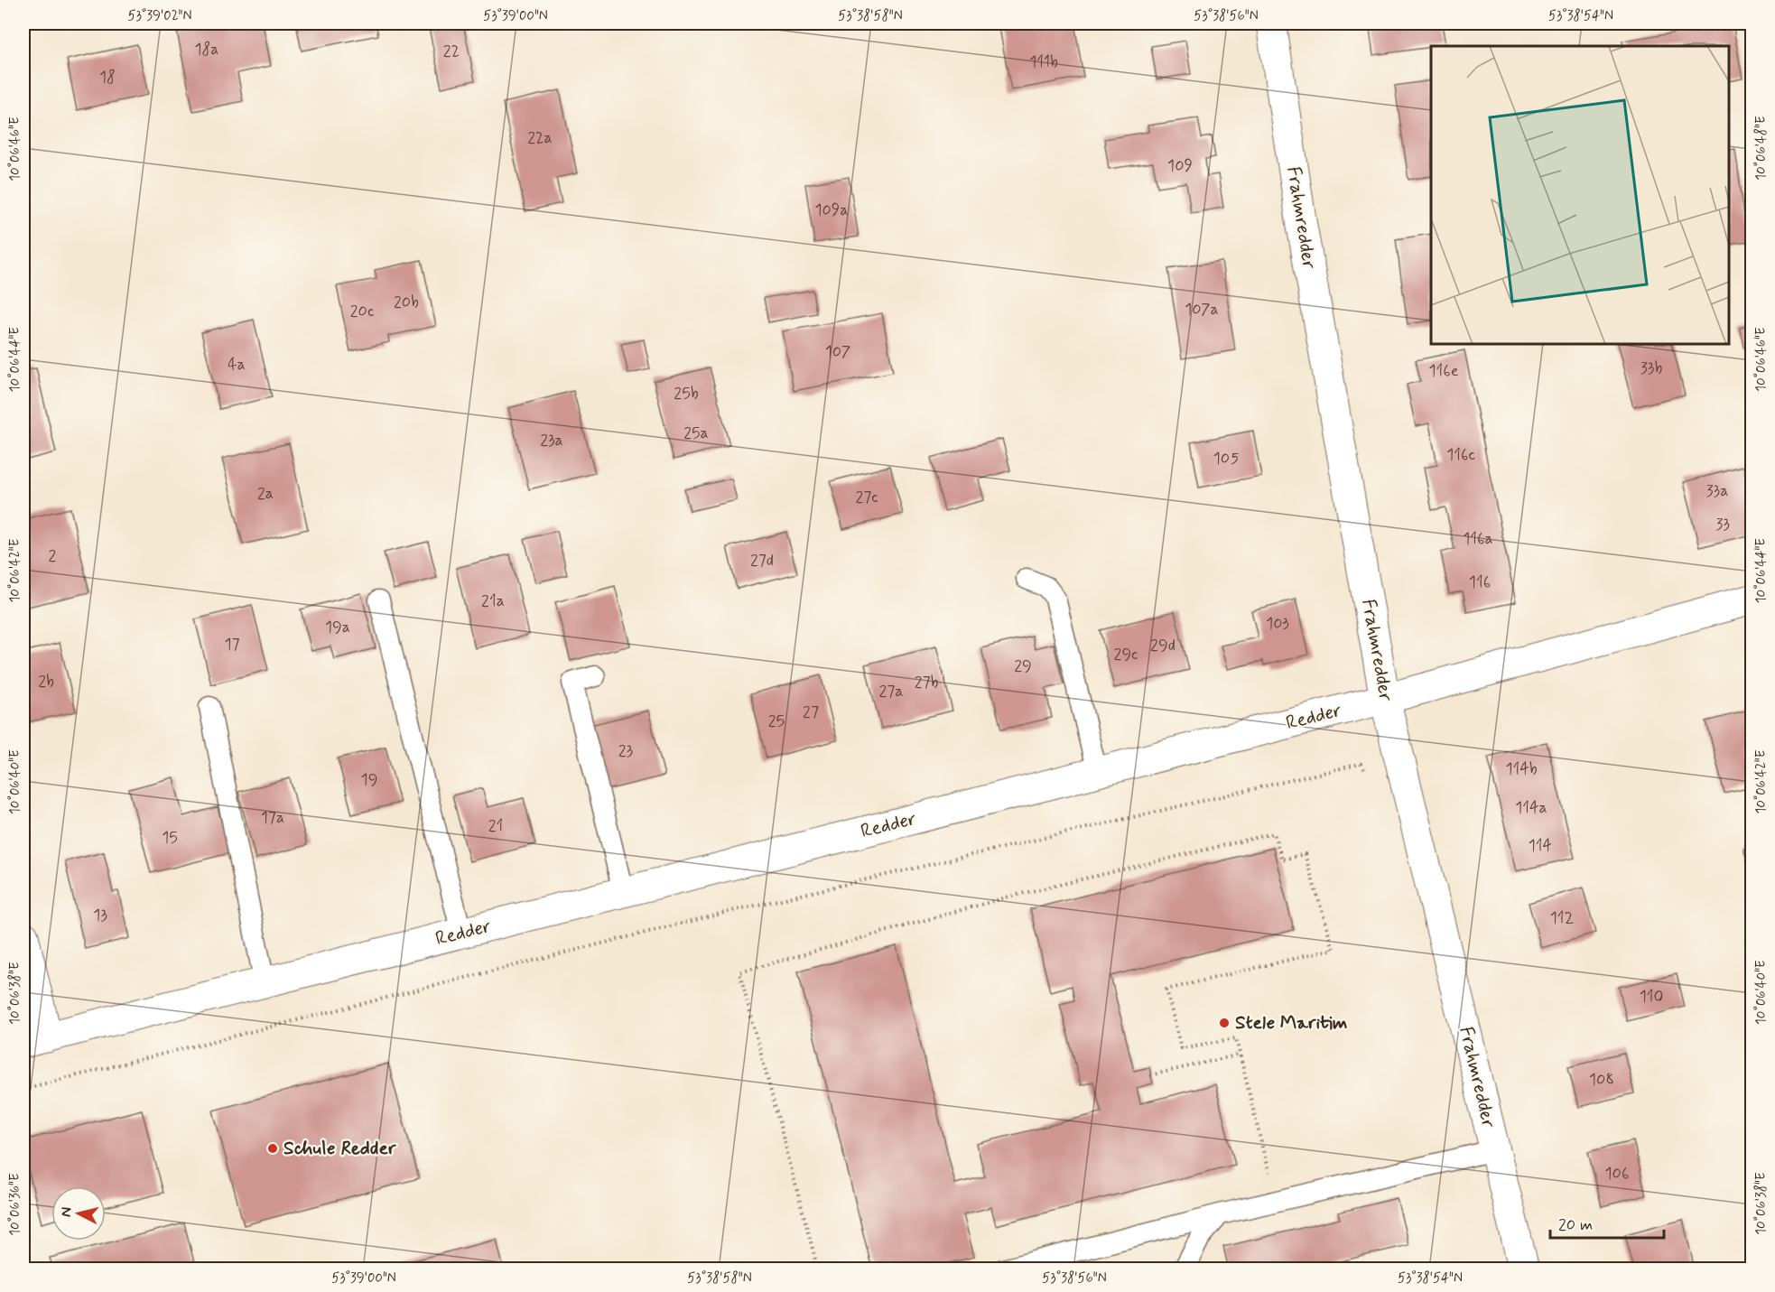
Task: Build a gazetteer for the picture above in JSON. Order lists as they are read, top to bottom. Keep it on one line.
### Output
{"streets":{"street":["Frahmredder","Redder"]},"crossings":[["Frahmredder","Redder"]],"places":["Stele Maritim","Schule Redder"],"house_numbers":["18a","22","111b","18","22a","109","109a","20b","107a","20c","107","4a","33b","116e","25b","25a","23a","116c","105","33a","2a","27c","33","116a","2","27d","116","21a","103","19a","17","29d","29c","29","2b","27b","27a","27","25","23","114b","19","114a","17a","21","15","114","13","112","110","108","106"],"scale_bar":"20 m","north":"left","coordinates":["53°39'02\"N","53°39'00\"N","53°38'58\"N","53°38'56\"N","53°38'54\"N","10°06'48\"E","10°06'46\"E","10°06'44\"E","10°06'42\"E","10°06'40\"E","10°06'38\"E","10°06'36\"E"]}
